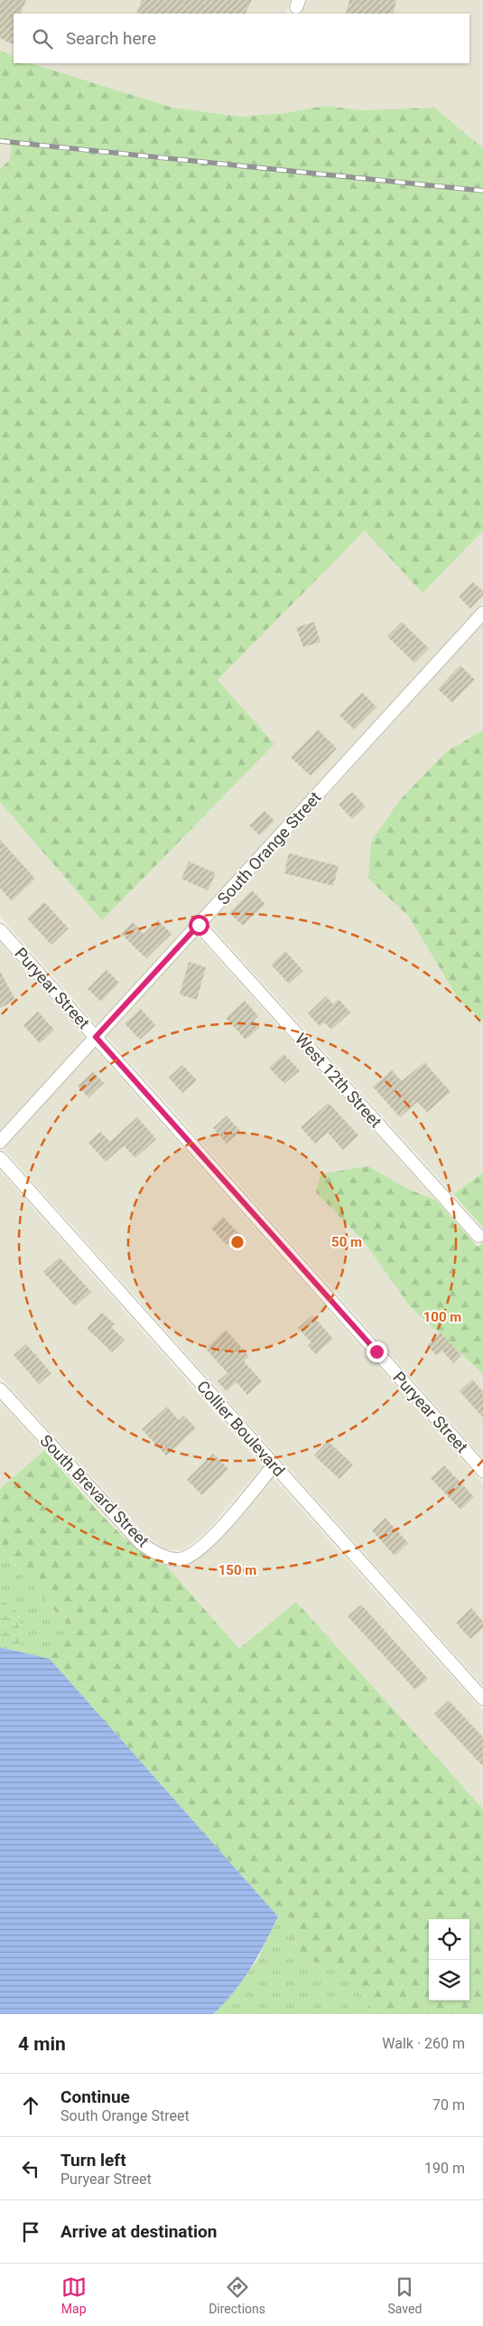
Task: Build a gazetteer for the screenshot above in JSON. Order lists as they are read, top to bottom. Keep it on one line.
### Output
{"streets":{"street":["South Orange Street","Puryear Street","West 12th Street","Collier Boulevard","South Brevard Street"]},"crossings":[["South Orange Street","Puryear Street"],["South Orange Street","West 12th Street"],["Collier Boulevard","South Brevard Street"]],"page":{"search":"Search here","heading":["4 min","Walk · 260 m"],"list":[["Continue","South Orange Street","70 m"],["Turn left","Puryear Street","190 m"],"Arrive at destination"],"nav":["Map","Directions","Saved"]},"rings":["50 m","100 m","150 m"]}
